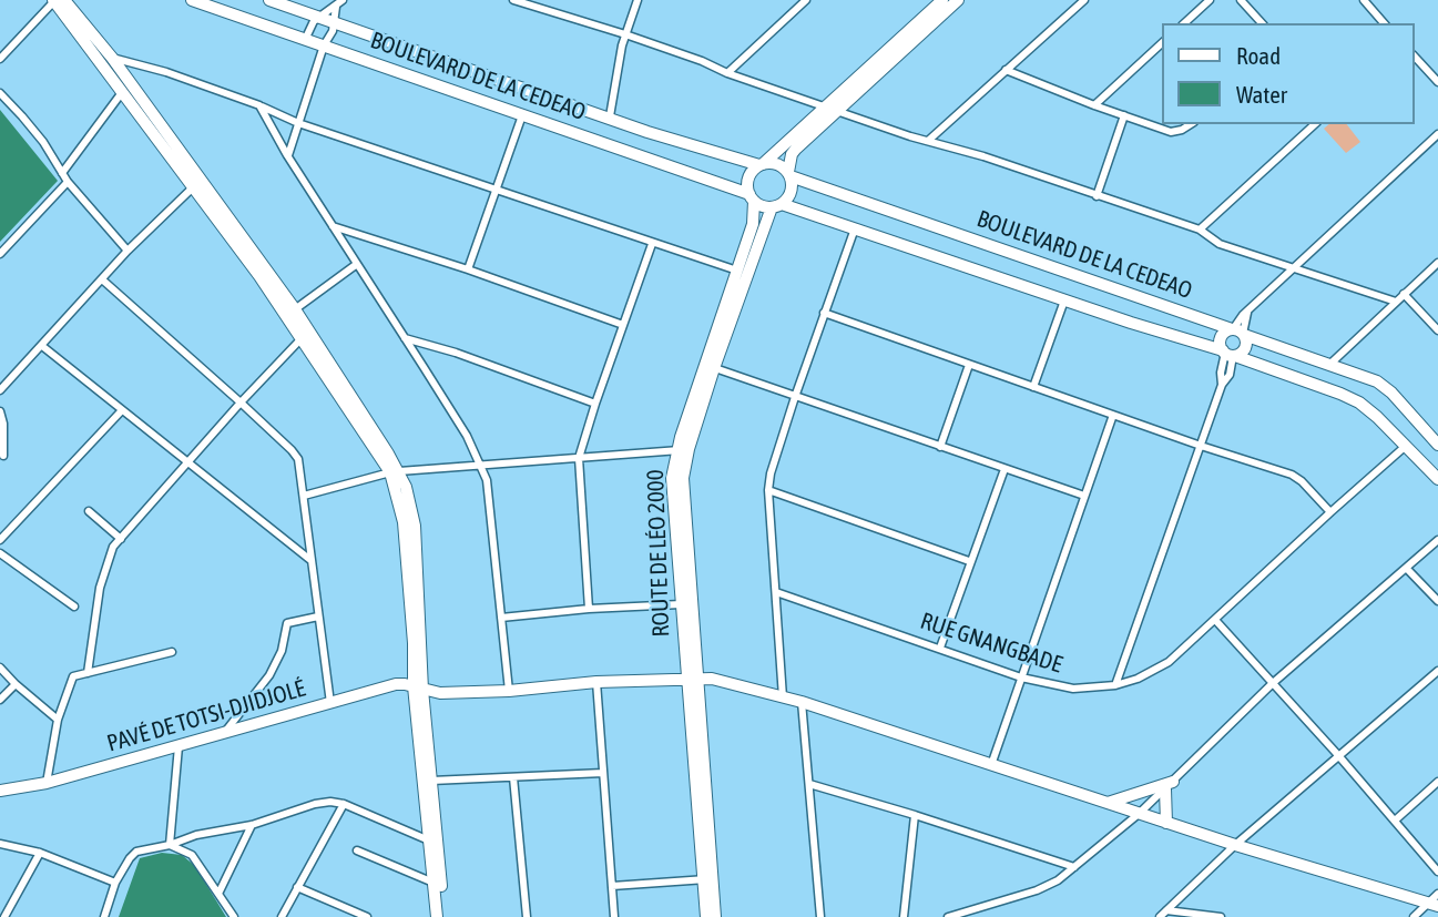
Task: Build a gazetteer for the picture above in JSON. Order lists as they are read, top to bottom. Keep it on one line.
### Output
{"streets":{"main road":["BOULEVARD DE LA CEDEAO","ROUTE DE LÉO 2000","PAVÉ DE TOTSI-DJIDJOLÉ"],"street":["RUE GNANGBADE"]},"crossings":[["BOULEVARD DE LA CEDEAO","ROUTE DE LÉO 2000"],["BOULEVARD DE LA CEDEAO","RUE GNANGBADE"],["ROUTE DE LÉO 2000","PAVÉ DE TOTSI-DJIDJOLÉ"]],"legend":["Road","Water"]}
